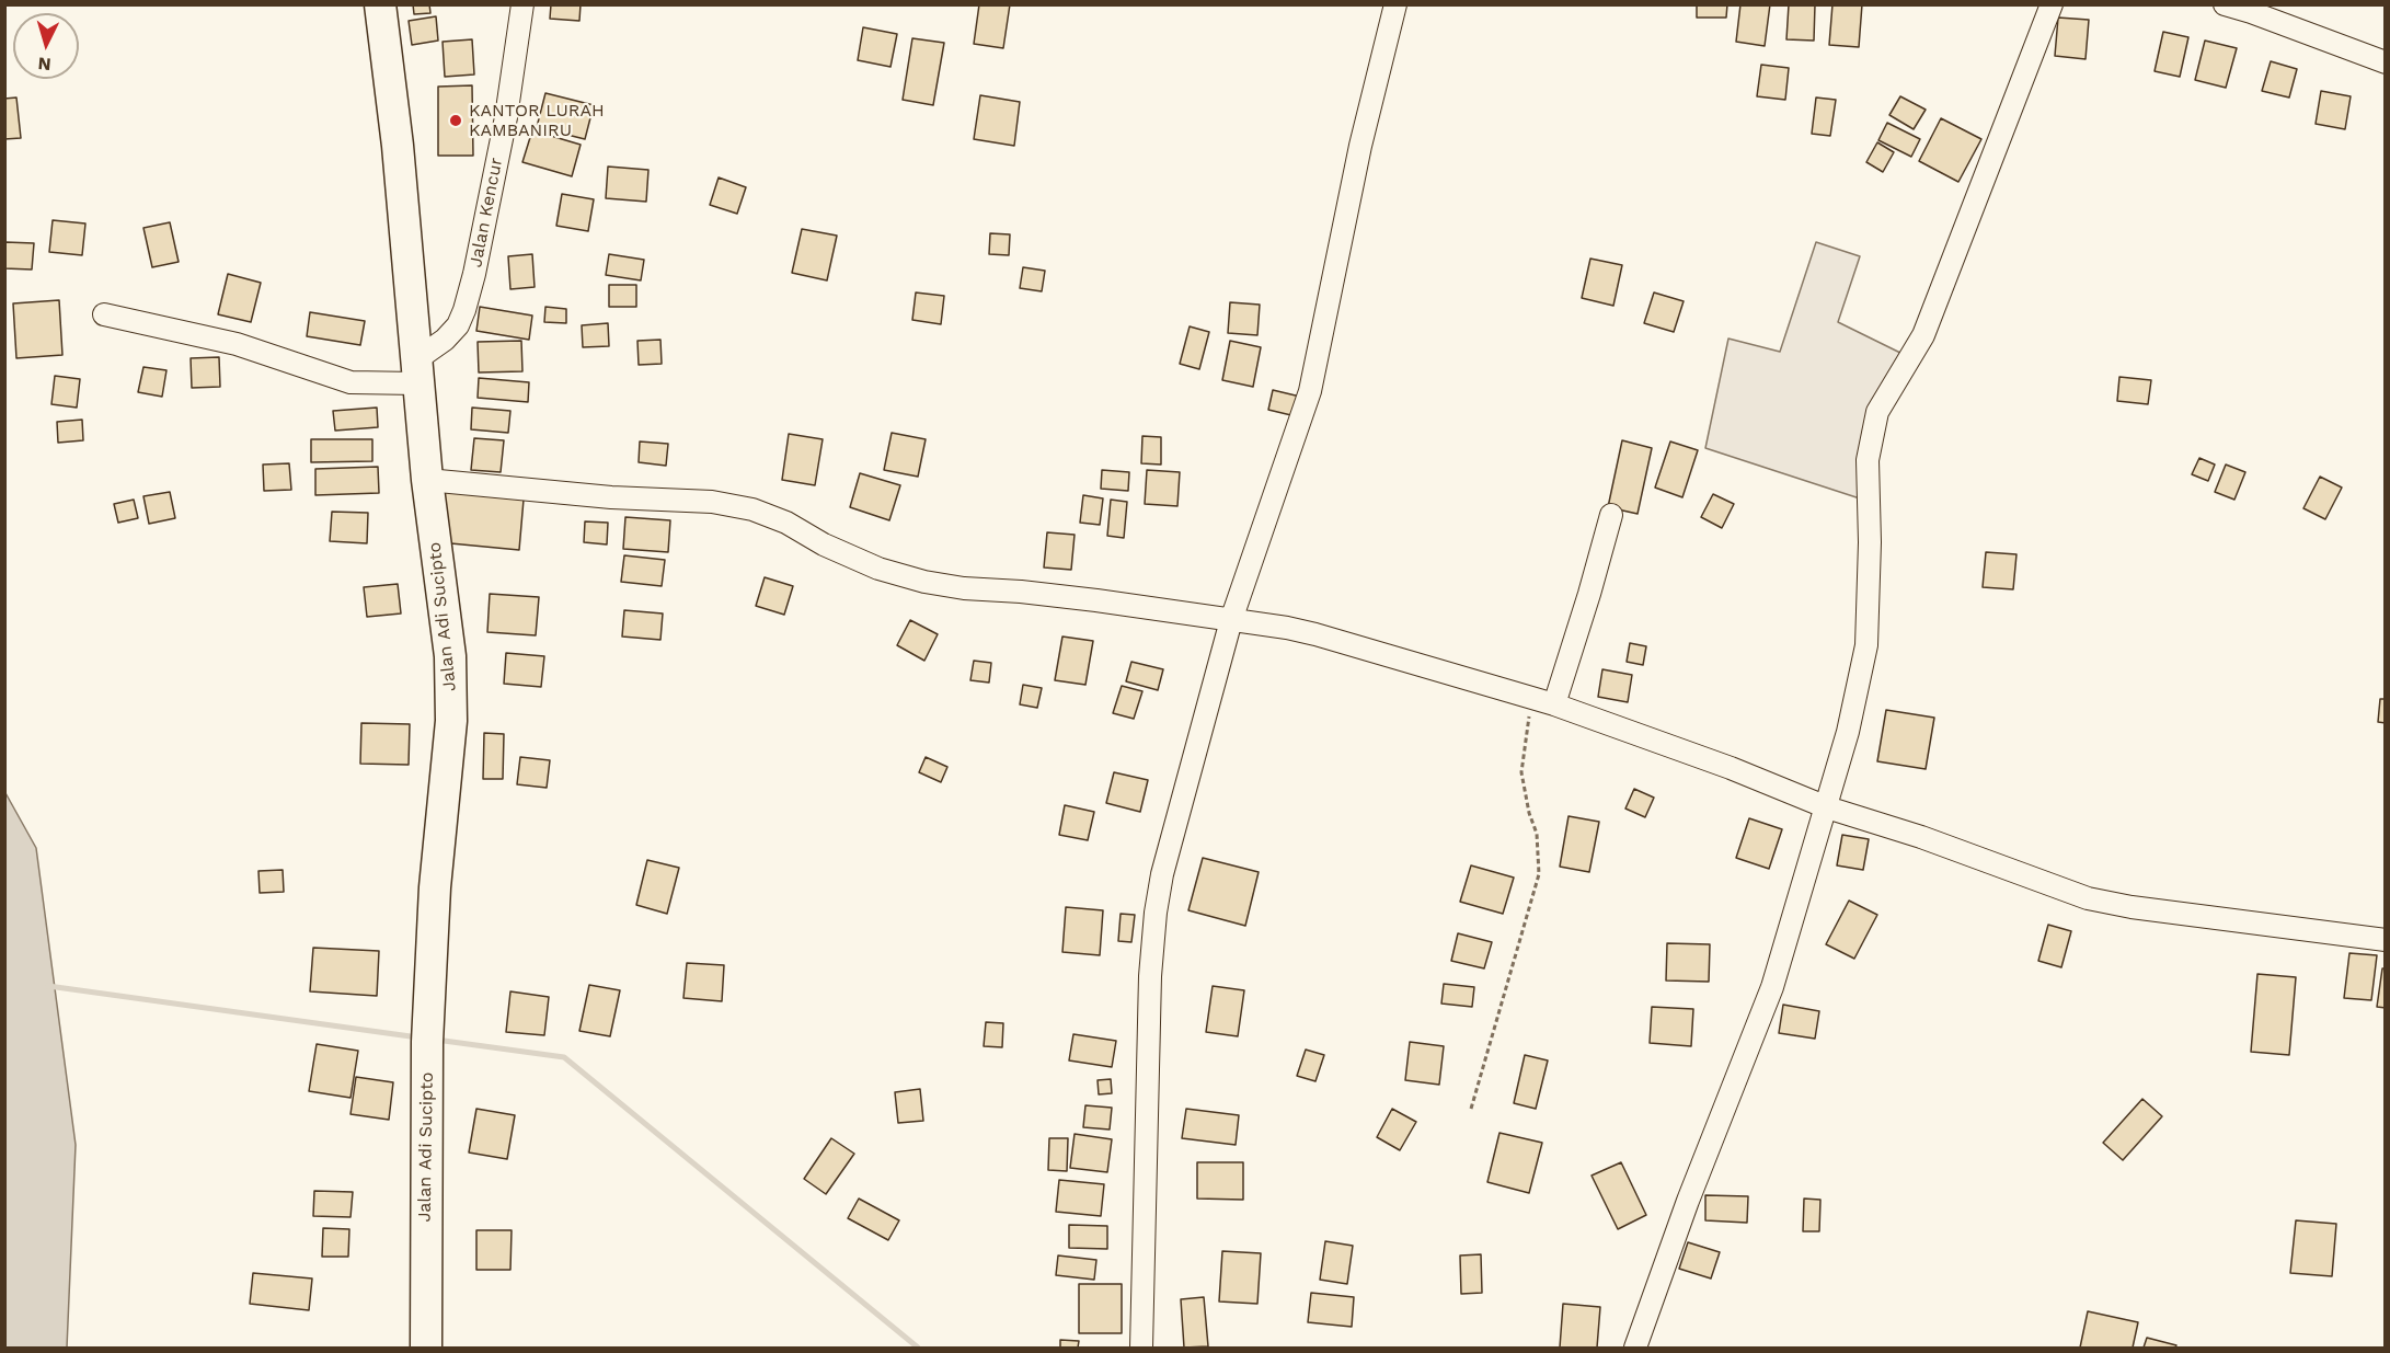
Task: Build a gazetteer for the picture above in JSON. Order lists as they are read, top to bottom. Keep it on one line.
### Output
{"streets":{"highway":["Jalan Adi Sucipto"],"street":["Jalan Kencur"]},"crossings":[["Jalan Kencur","Jalan Adi Sucipto"]],"places":["KANTOR LURAH KAMBANIRU"],"north":"bottom"}
